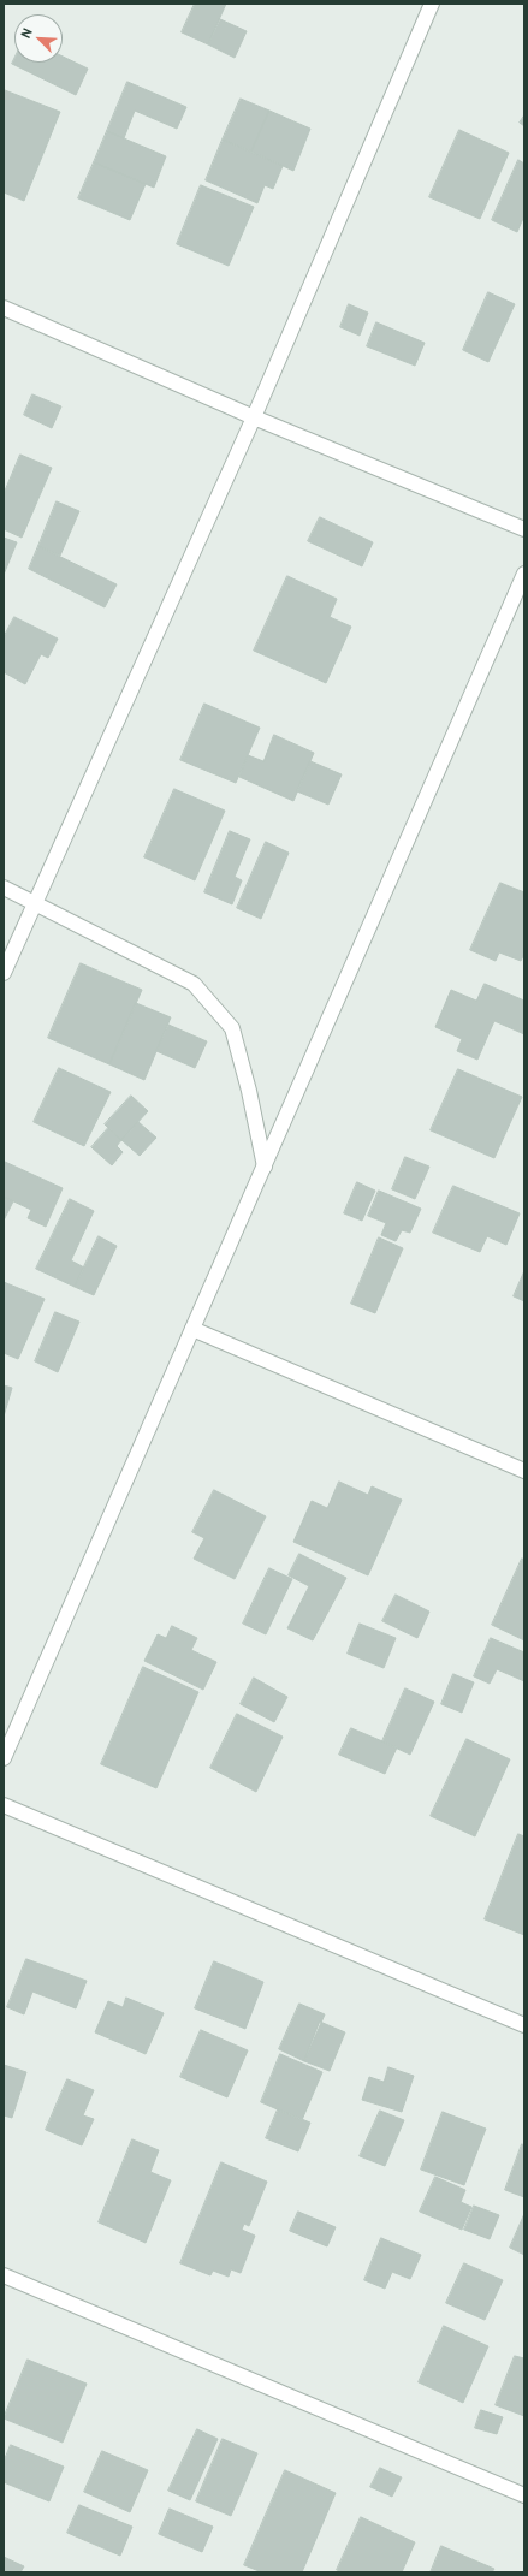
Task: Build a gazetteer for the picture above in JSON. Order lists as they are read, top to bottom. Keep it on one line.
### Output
{"north":"top left"}
